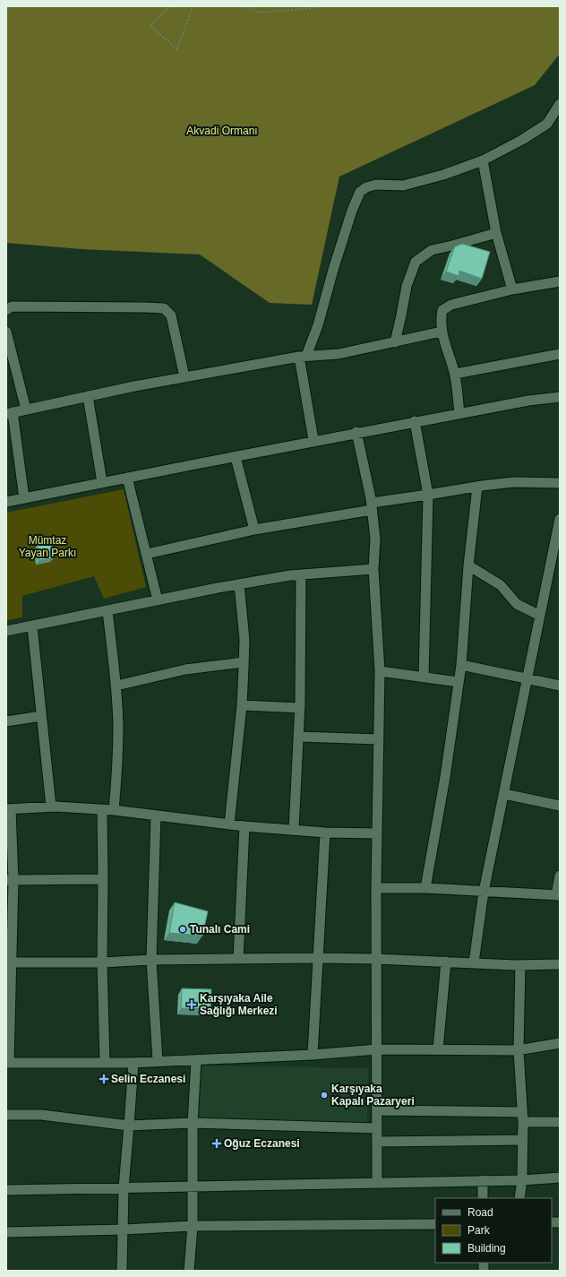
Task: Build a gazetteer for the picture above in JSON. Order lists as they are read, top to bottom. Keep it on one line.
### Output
{"parks":["Akvadi Ormanı","Mümtaz Yayan Parkı"],"places":{"other":["Tunalı Cami","Karşıyaka Kapalı Pazaryeri"],"health":["Karşıyaka Aile Sağlığı Merkezi","Selin Eczanesi","Oğuz Eczanesi"]},"legend":["Road","Park","Building"]}
